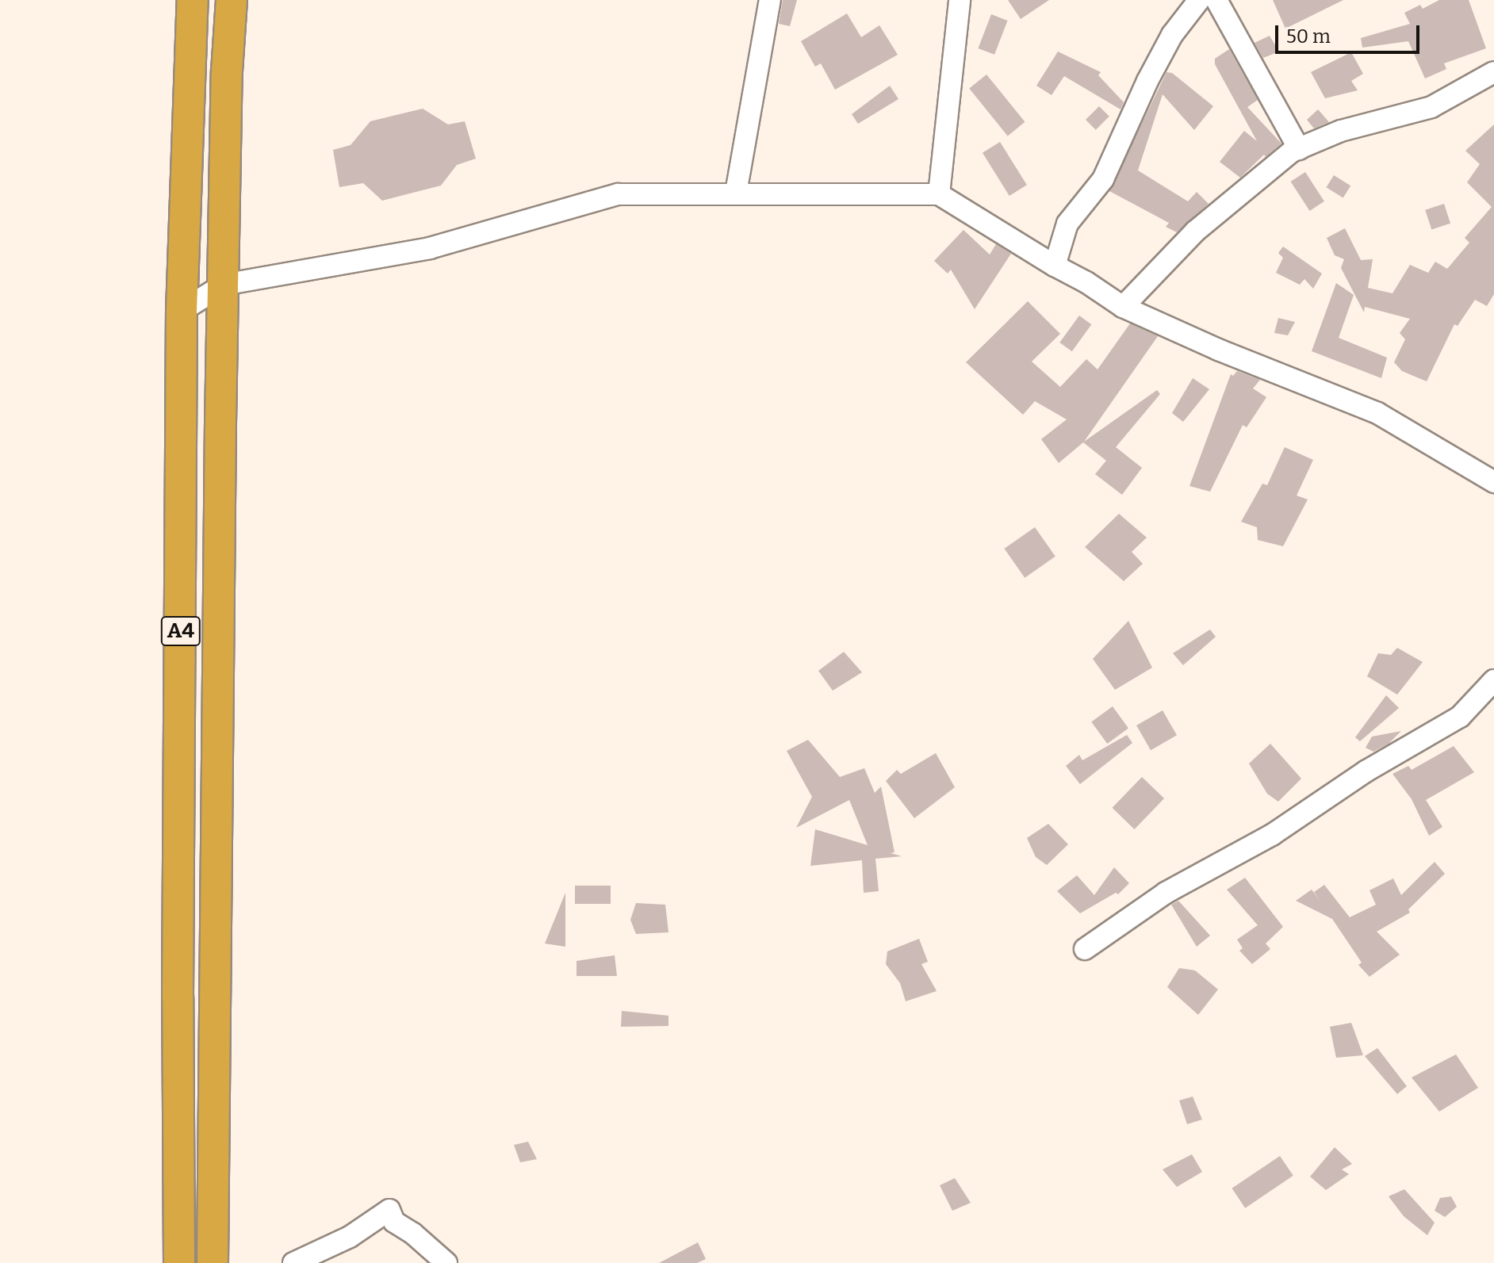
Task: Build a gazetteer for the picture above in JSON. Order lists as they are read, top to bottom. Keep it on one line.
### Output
{"streets":{"highway":["A4"]},"scale_bar":"50 m"}
